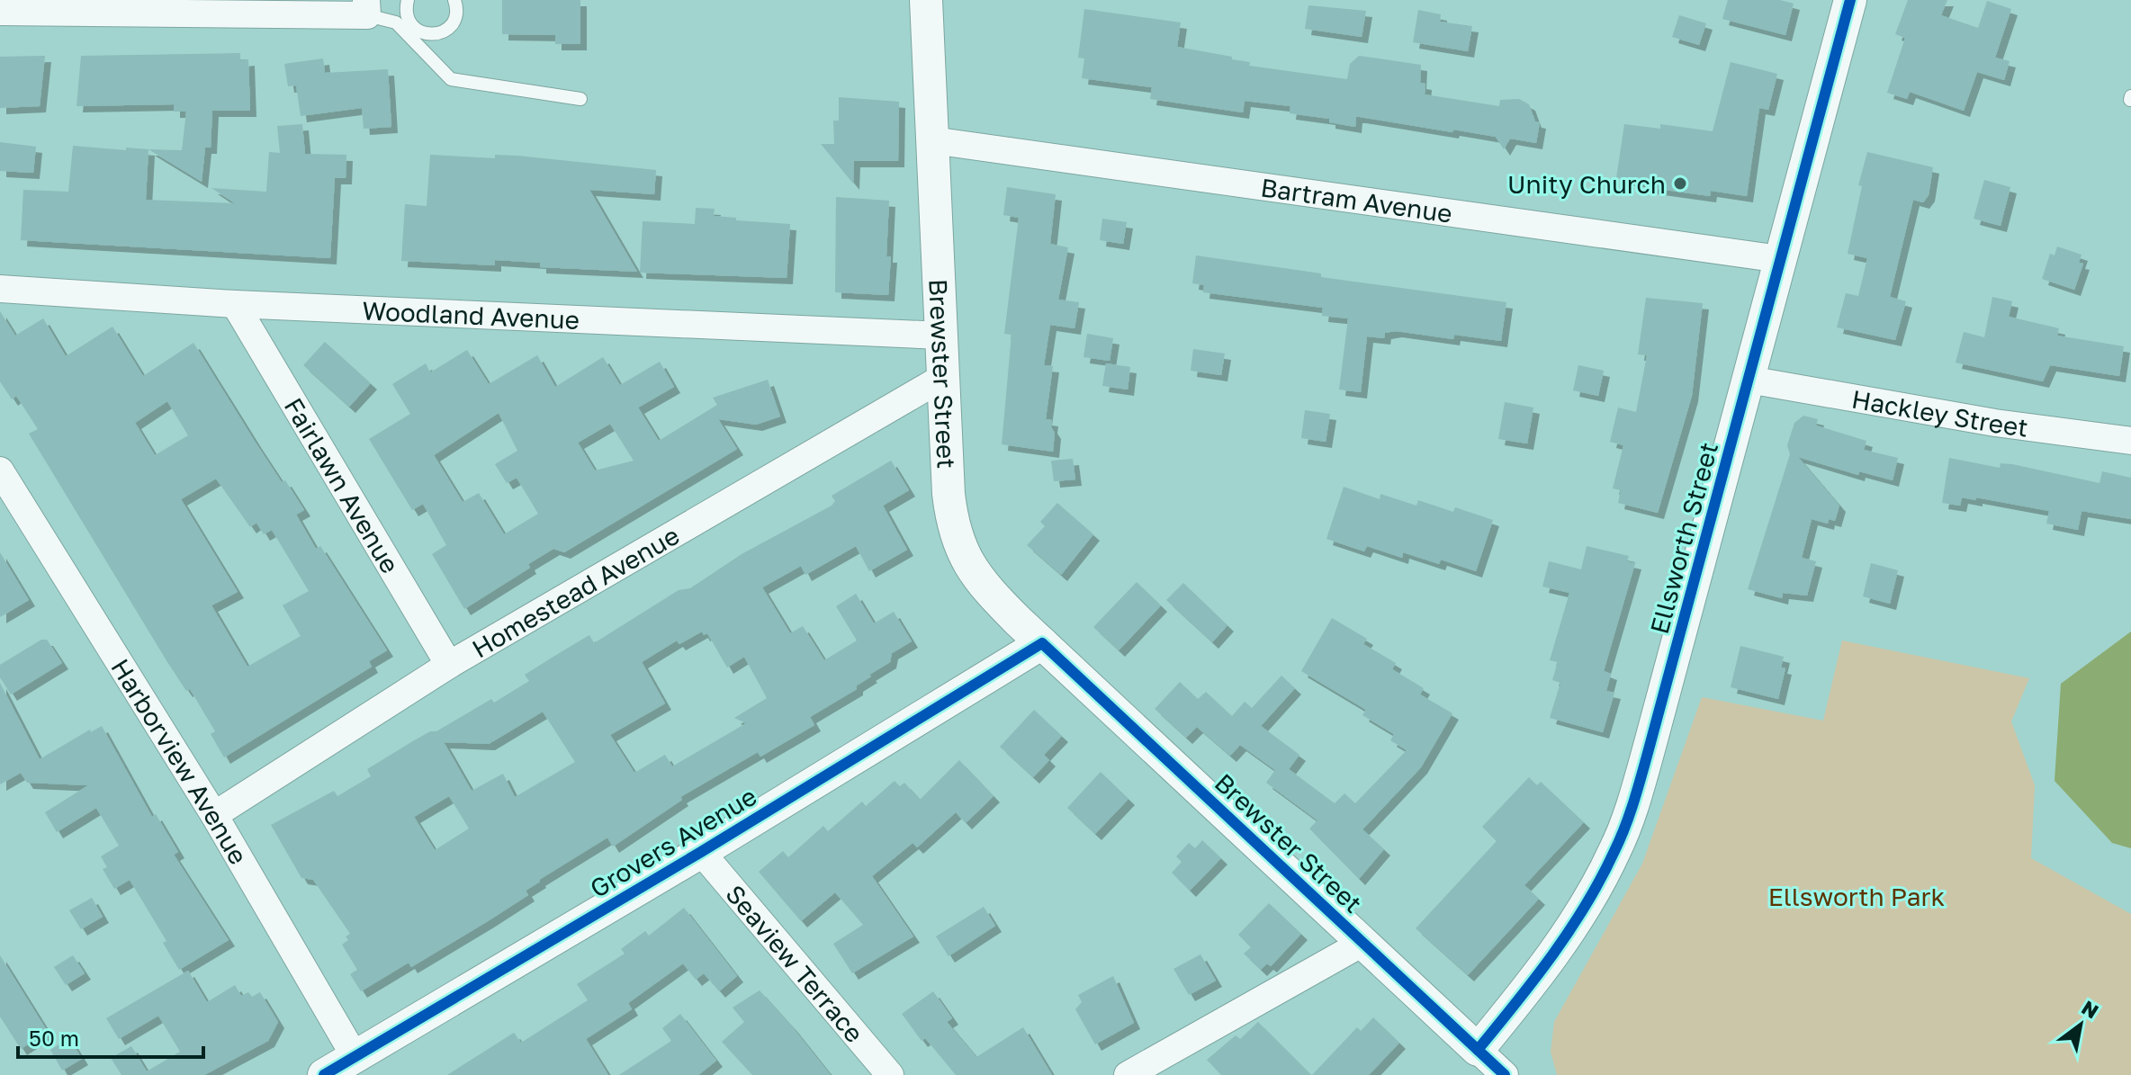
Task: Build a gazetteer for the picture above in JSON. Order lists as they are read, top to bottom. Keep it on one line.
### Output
{"streets":{"street":["Bartram Avenue","Woodland Avenue","Brewster Street","Hackley Street","Fairlawn Avenue","Ellsworth Street","Homestead Avenue","Harborview Avenue","Grovers Avenue","Seaview Terrace"]},"crossings":[["Bartram Avenue","Brewster Street"],["Bartram Avenue","Ellsworth Street"],["Woodland Avenue","Brewster Street"],["Woodland Avenue","Fairlawn Avenue"],["Brewster Street","Ellsworth Street"],["Brewster Street","Homestead Avenue"],["Brewster Street","Grovers Avenue"],["Hackley Street","Ellsworth Street"],["Fairlawn Avenue","Homestead Avenue"],["Homestead Avenue","Harborview Avenue"],["Harborview Avenue","Grovers Avenue"],["Grovers Avenue","Seaview Terrace"]],"parks":["Ellsworth Park"],"places":["Unity Church"],"scale_bar":"50 m","north":"top right"}
